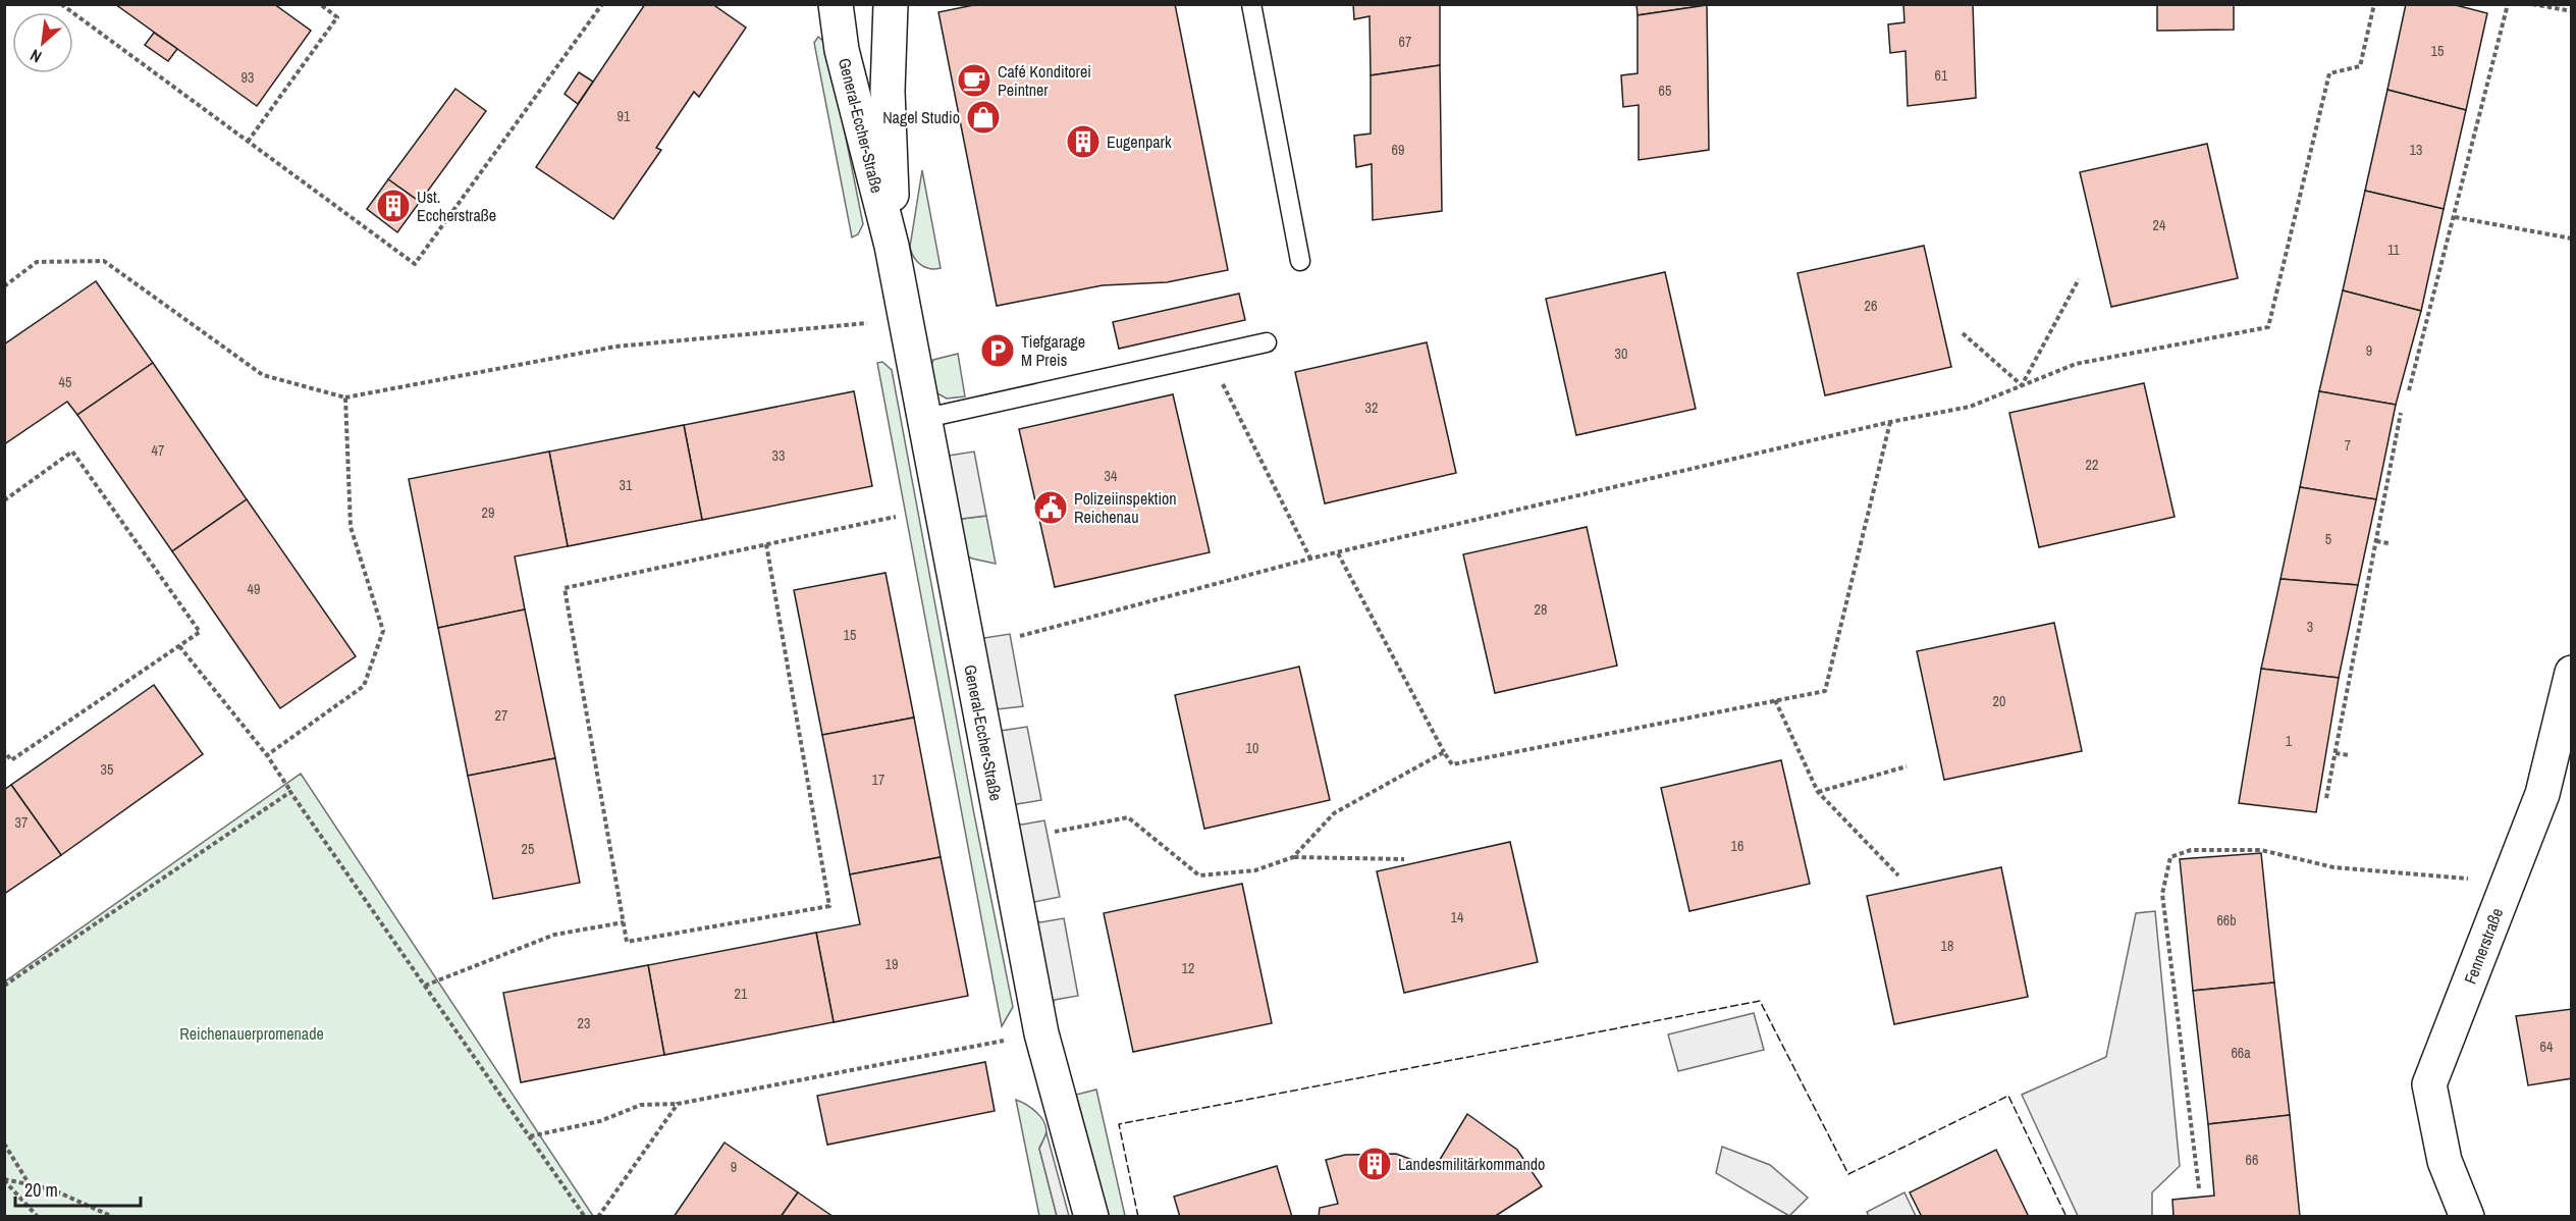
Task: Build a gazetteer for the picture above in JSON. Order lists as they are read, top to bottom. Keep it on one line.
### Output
{"streets":{"street":["General-Eccher-Straße","Fennerstraße"]},"parks":["Reichenauerpromenade"],"places":{"cafe":["Café Konditorei Peintner"],"shop":["Nagel Studio"],"building":["Eugenpark","Ust. Eccherstraße","Landesmilitärkommando"],"parking":["Tiefgarage M Preis"],"public building":["Polizeiinspektion Reichenau"]},"house_numbers":["67","15","61","93","65","91","69","13","24","11","26","9","30","45","32","7","47","33","22","34","31","29","5","49","28","3","15","20","27","1","10","35","17","37","16","25","14","66b","18","19","12","21","23","64","66a","66","9"],"scale_bar":"20 m","north":"bottom left"}
